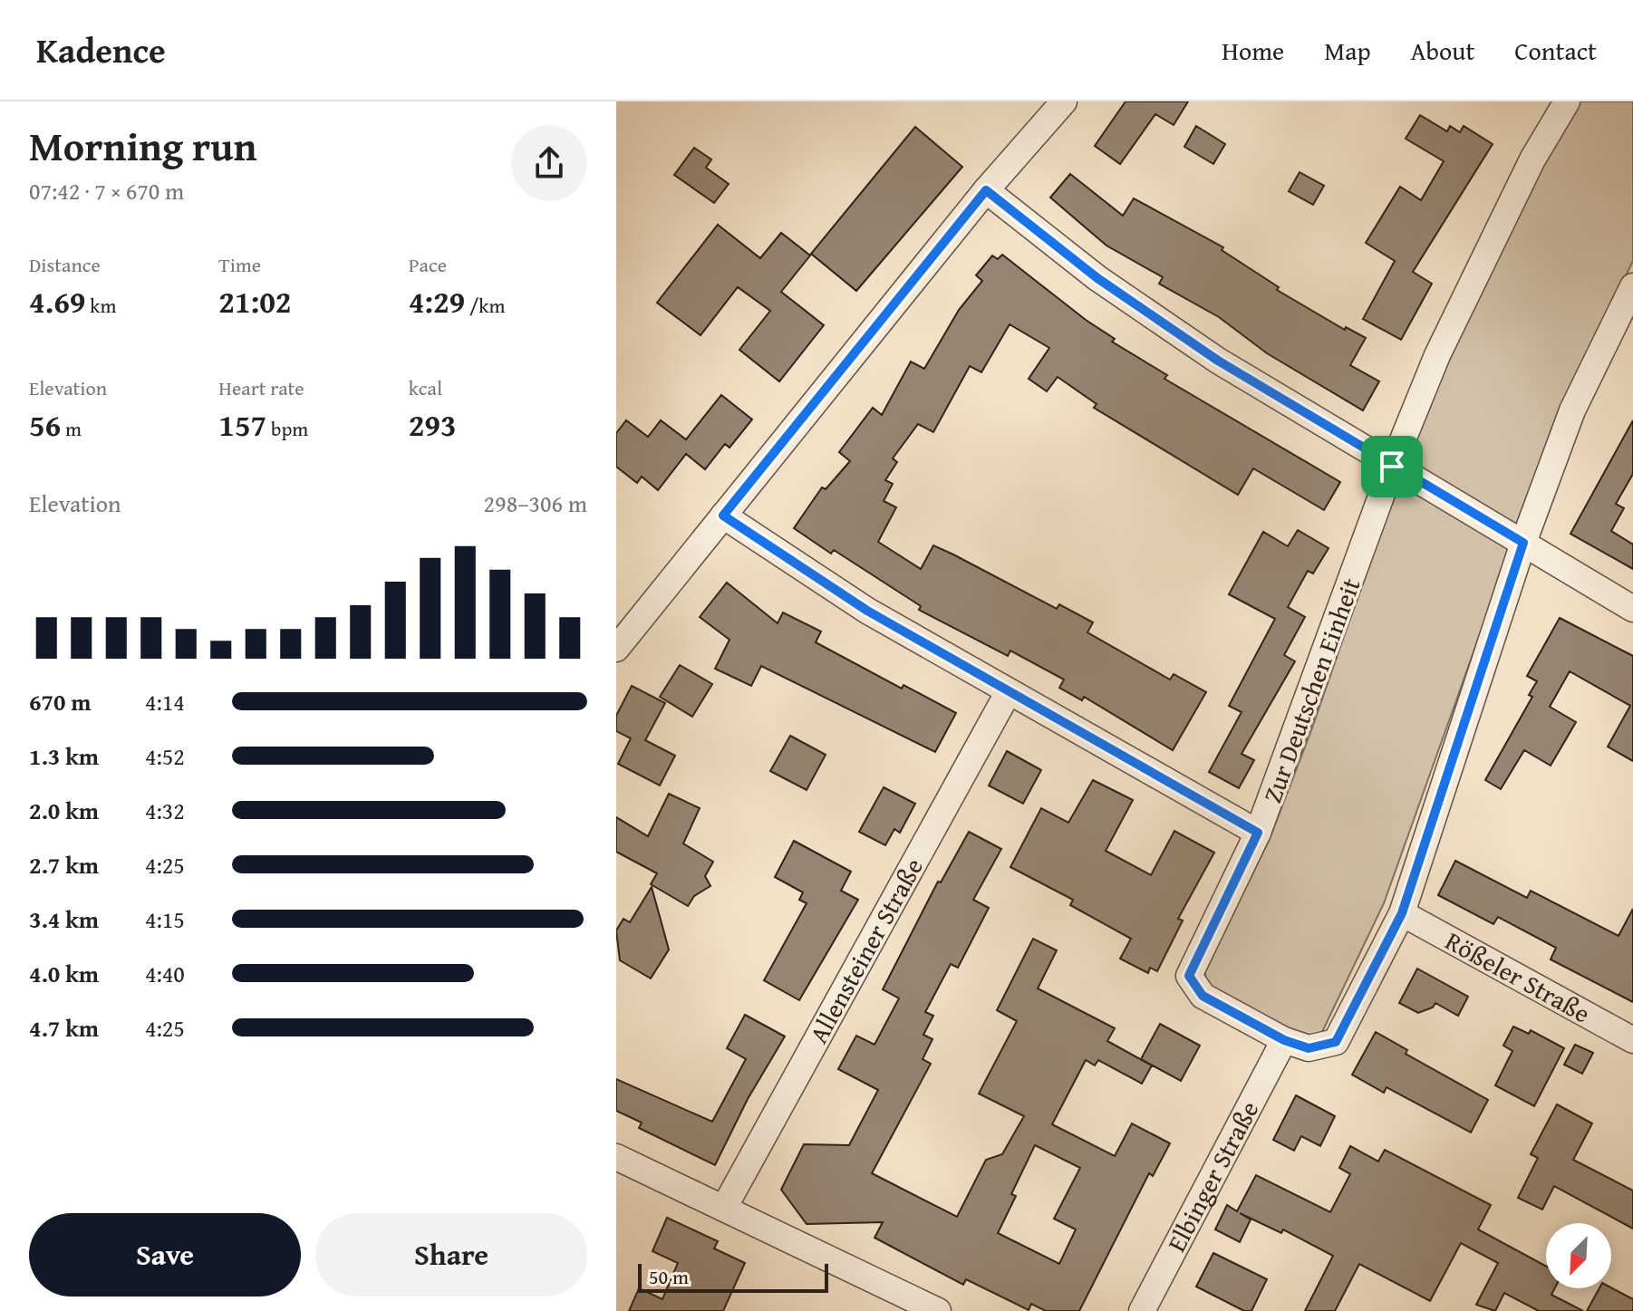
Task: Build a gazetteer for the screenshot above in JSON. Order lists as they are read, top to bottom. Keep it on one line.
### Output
{"streets":{"street":["Zur Deutschen Einheit","Allensteiner Straße","Rößeler Straße","Elbinger Straße"]},"crossings":[["Zur Deutschen Einheit","Rößeler Straße"],["Zur Deutschen Einheit","Elbinger Straße"]],"scale_bar":"50 m","north":"bottom left","page":{"header":"Kadence","nav":["Home","Map","About","Contact"],"heading":["Morning run","07:42 · 7 × 670 m"],"stats":[["Distance","4.69 km"],["Time","21:02"],["Pace","4:29 /km"],["Elevation","56 m"],["Heart rate","157 bpm"],["kcal","293"]],"chart":["Elevation","298–306 m"],"list":[{"name":"670 m","note":"4:14"},{"name":"1.3 km","note":"4:52"},{"name":"2.0 km","note":"4:32"},{"name":"2.7 km","note":"4:25"},{"name":"3.4 km","note":"4:15"},{"name":"4.0 km","note":"4:40"},{"name":"4.7 km","note":"4:25"}],"buttons":["Save","Share"],"scale":"50 m"}}
